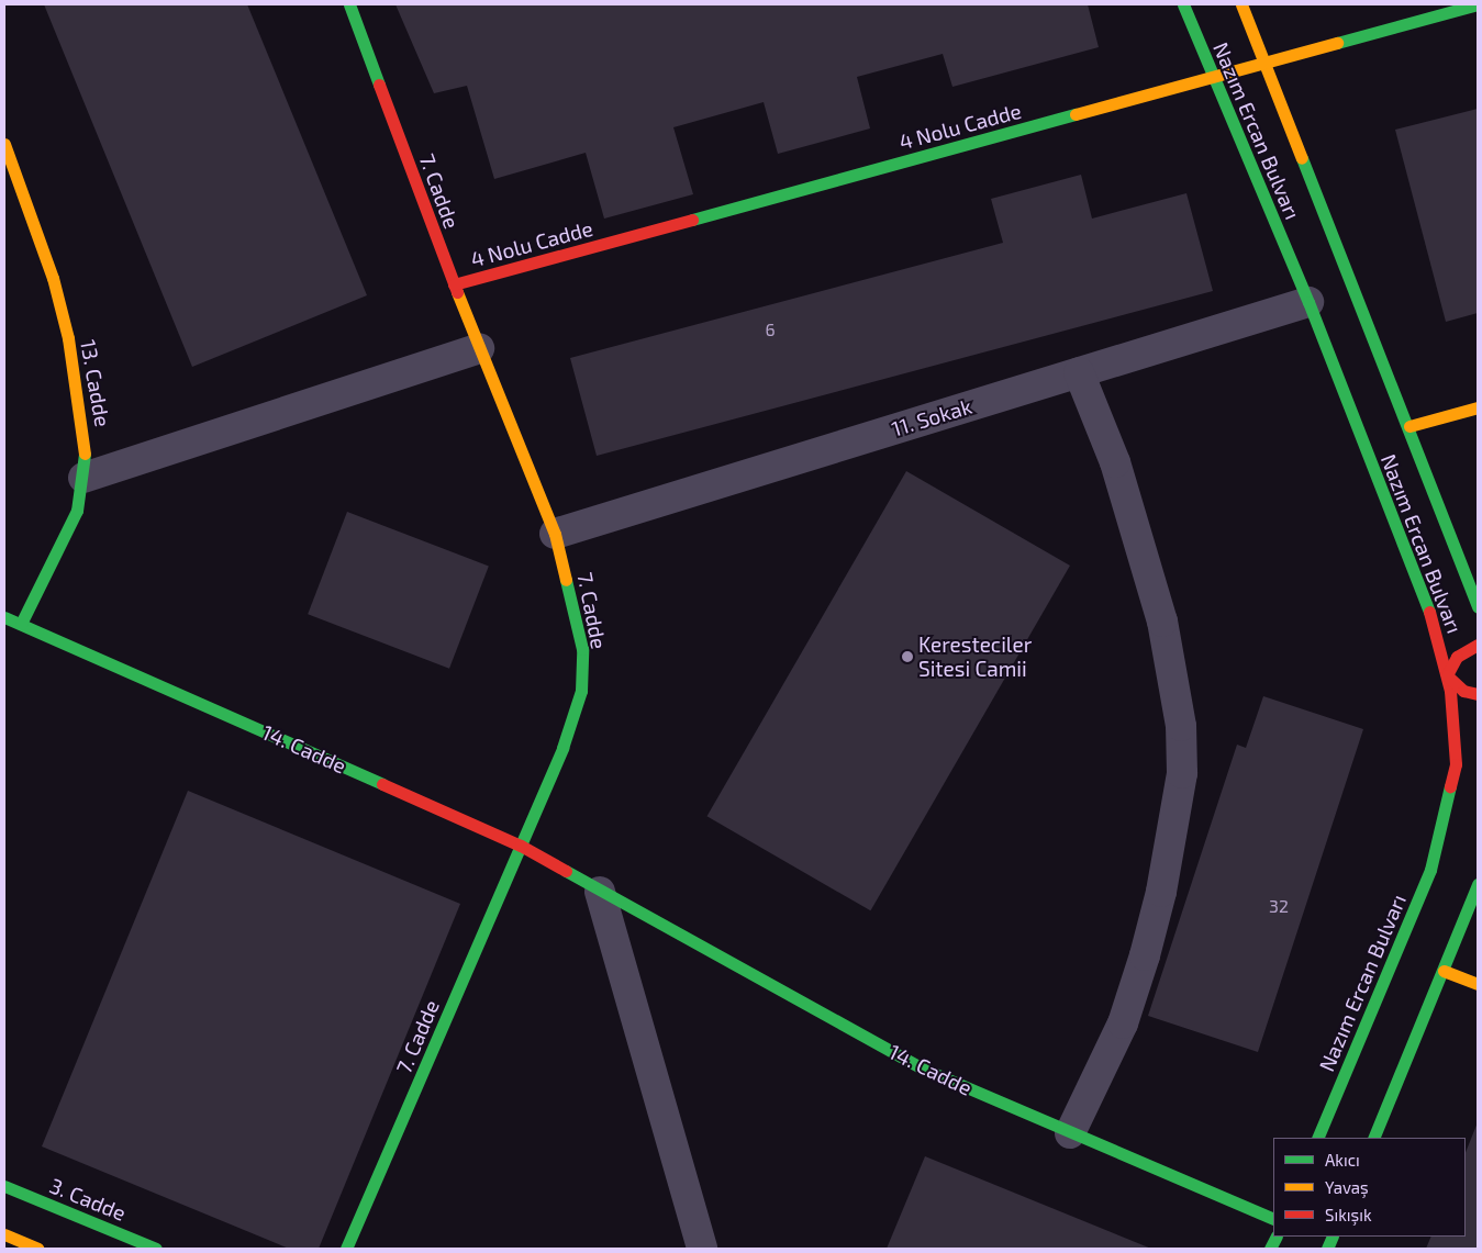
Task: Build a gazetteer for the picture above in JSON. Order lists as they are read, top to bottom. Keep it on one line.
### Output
{"streets":{"street":["4 Nolu Cadde","Nazım Ercan Bulvarı","7. Cadde","13. Cadde","11. Sokak","14. Cadde","3. Cadde"]},"crossings":[["4 Nolu Cadde","Nazım Ercan Bulvarı"],["4 Nolu Cadde","7. Cadde"],["Nazım Ercan Bulvarı","11. Sokak"],["7. Cadde","11. Sokak"],["7. Cadde","14. Cadde"],["13. Cadde","14. Cadde"]],"places":["Keresteciler Sitesi Camii"],"house_numbers":["6","32"],"legend":["Akıcı","Yavaş","Sıkışık"]}
